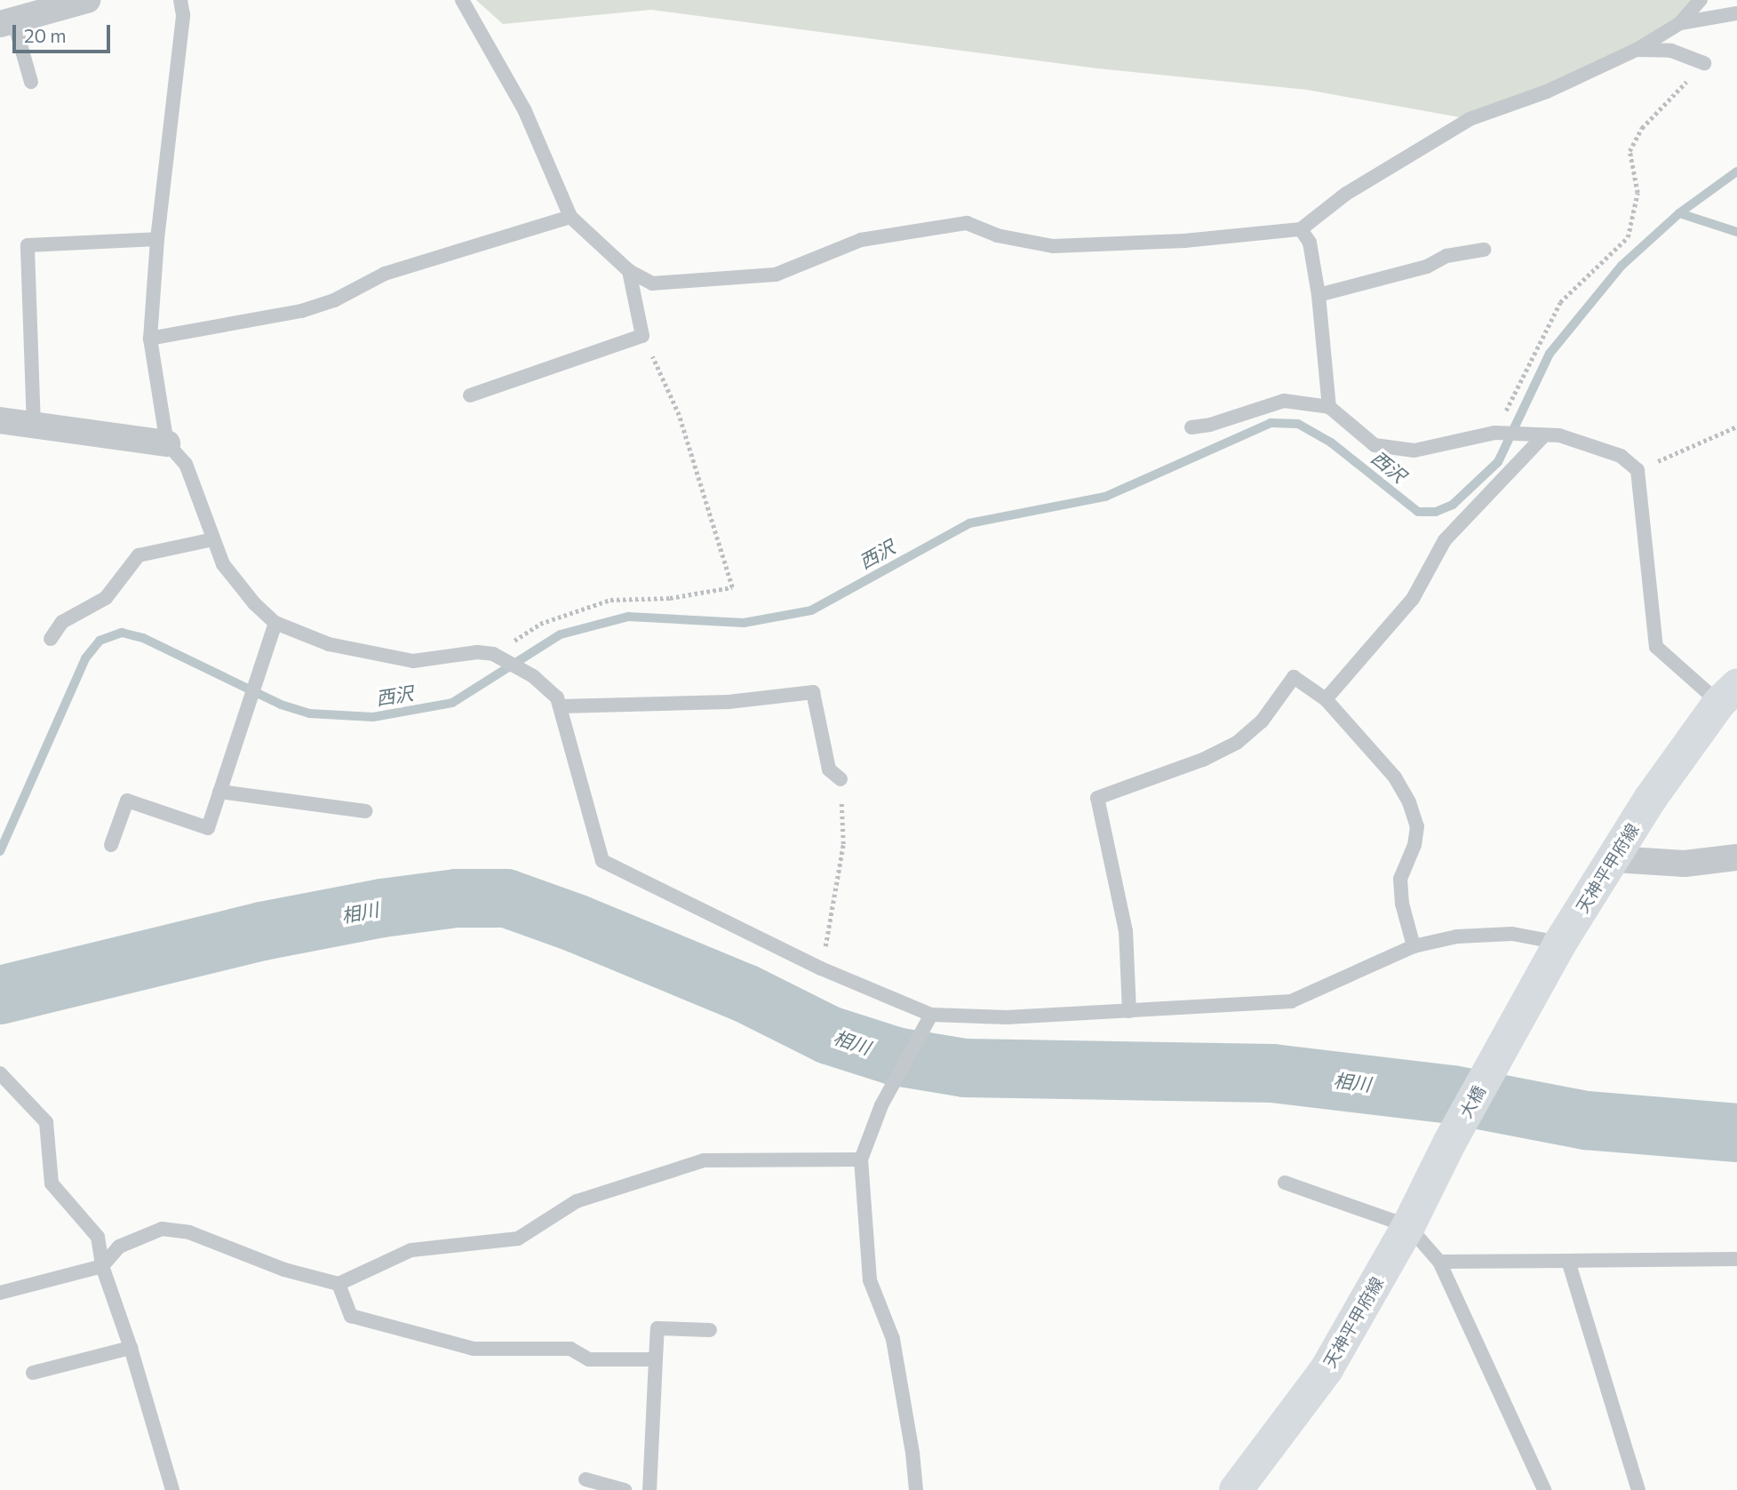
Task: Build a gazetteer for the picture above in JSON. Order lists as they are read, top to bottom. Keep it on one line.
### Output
{"streets":{"main road":["天神平甲府線","大橋"]},"crossings":[["天神平甲府線","大橋"]],"water":["西沢","相川"],"scale_bar":"20 m"}
